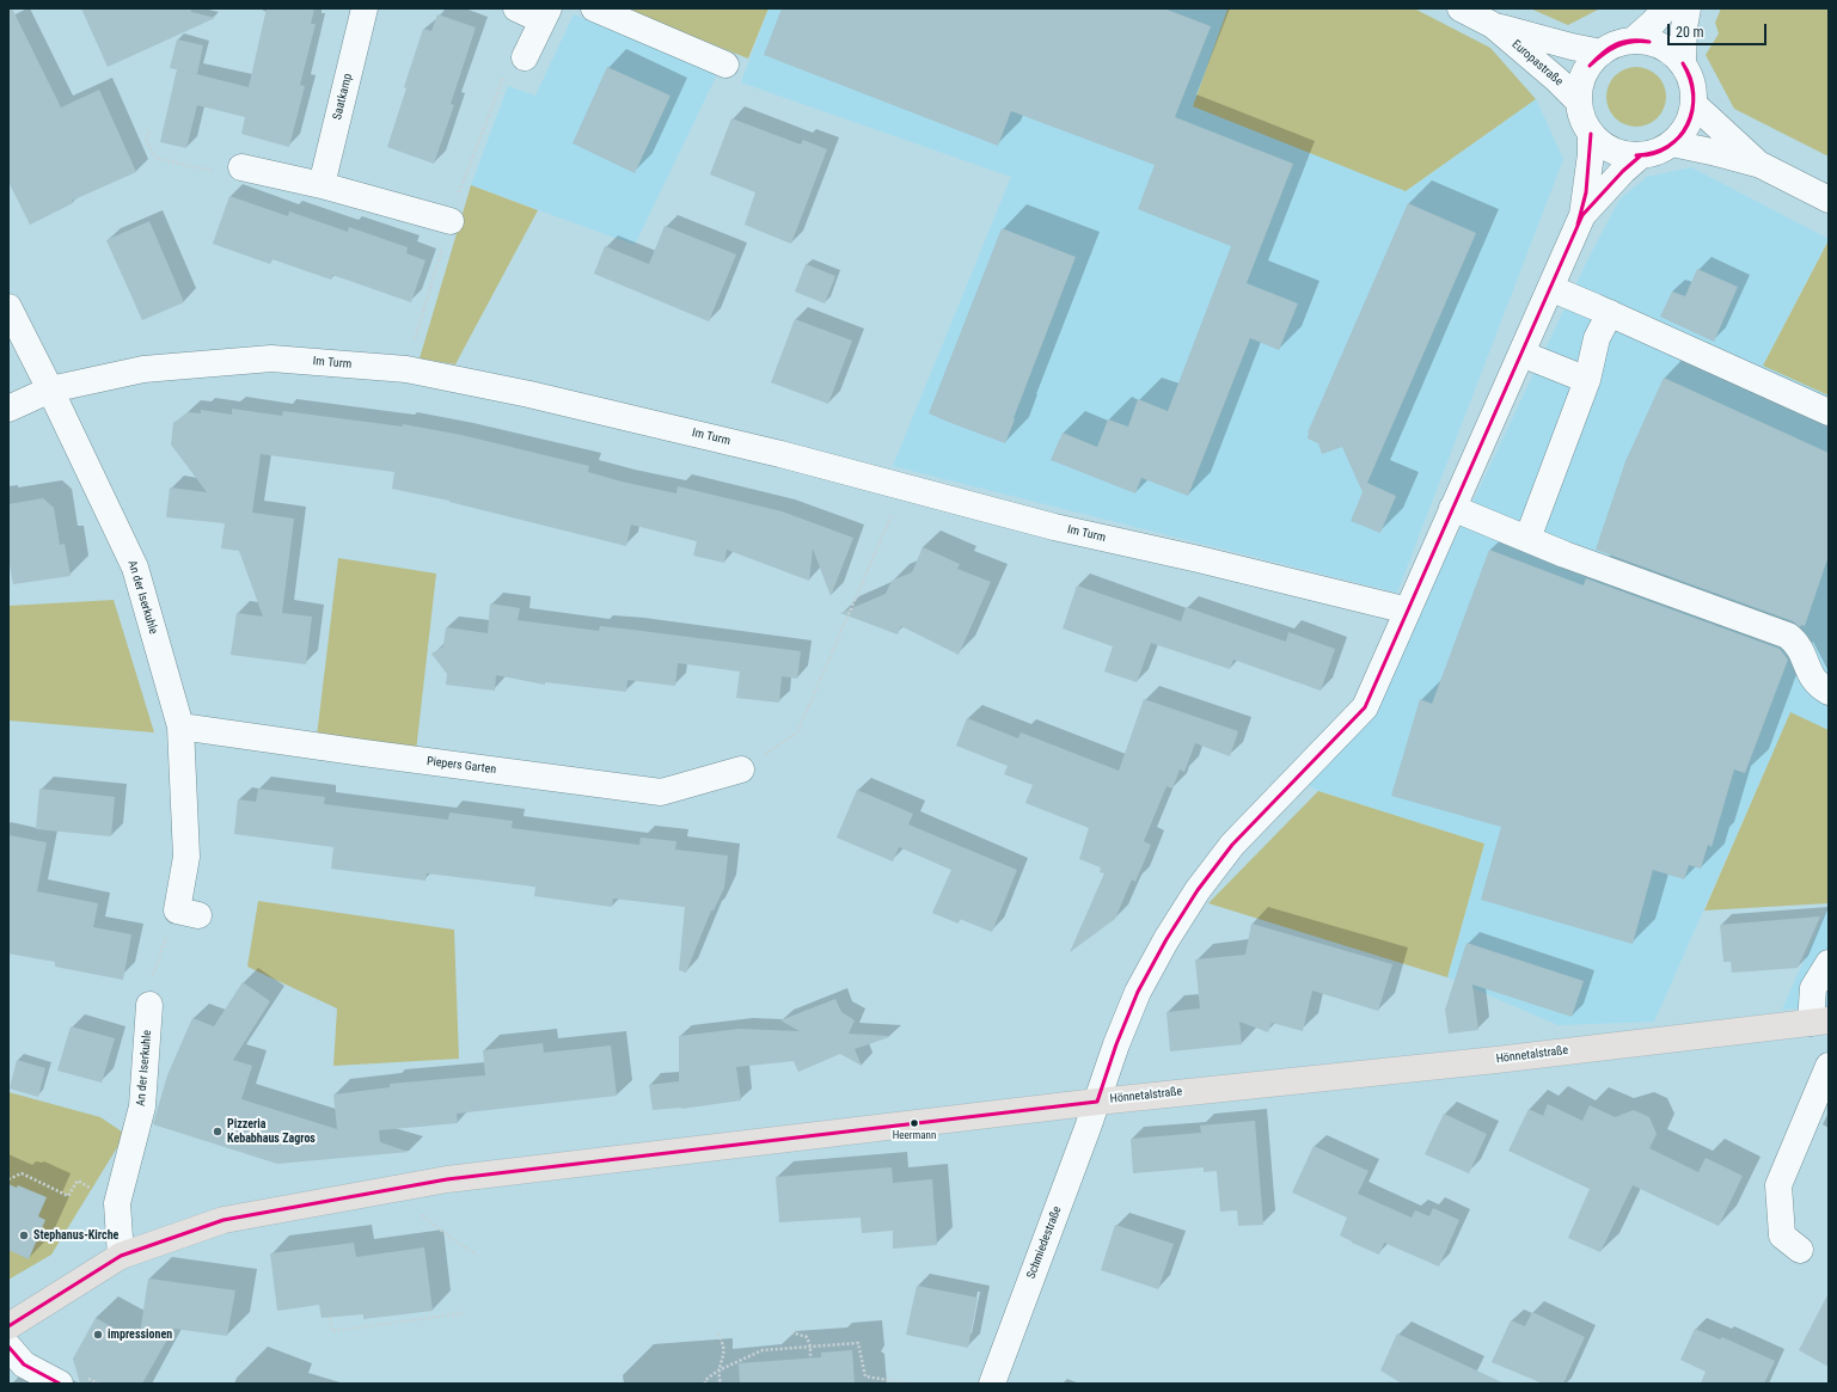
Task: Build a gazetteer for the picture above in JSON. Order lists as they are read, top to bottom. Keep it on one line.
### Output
{"streets":{"main road":["Hönnetalstraße"],"street":["Europastraße","Saatkamp","Im Turm","An der Iserkuhle","Piepers Garten","Schmiedestraße"]},"crossings":[["Im Turm","An der Iserkuhle"],["Im Turm","Schmiedestraße"],["An der Iserkuhle","Piepers Garten"],["An der Iserkuhle","Hönnetalstraße"],["Hönnetalstraße","Schmiedestraße"]],"places":["Heermann","Pizzeria Kebabhaus Zagros","Stephanus-Kirche","impressionen"],"scale_bar":"20 m"}
